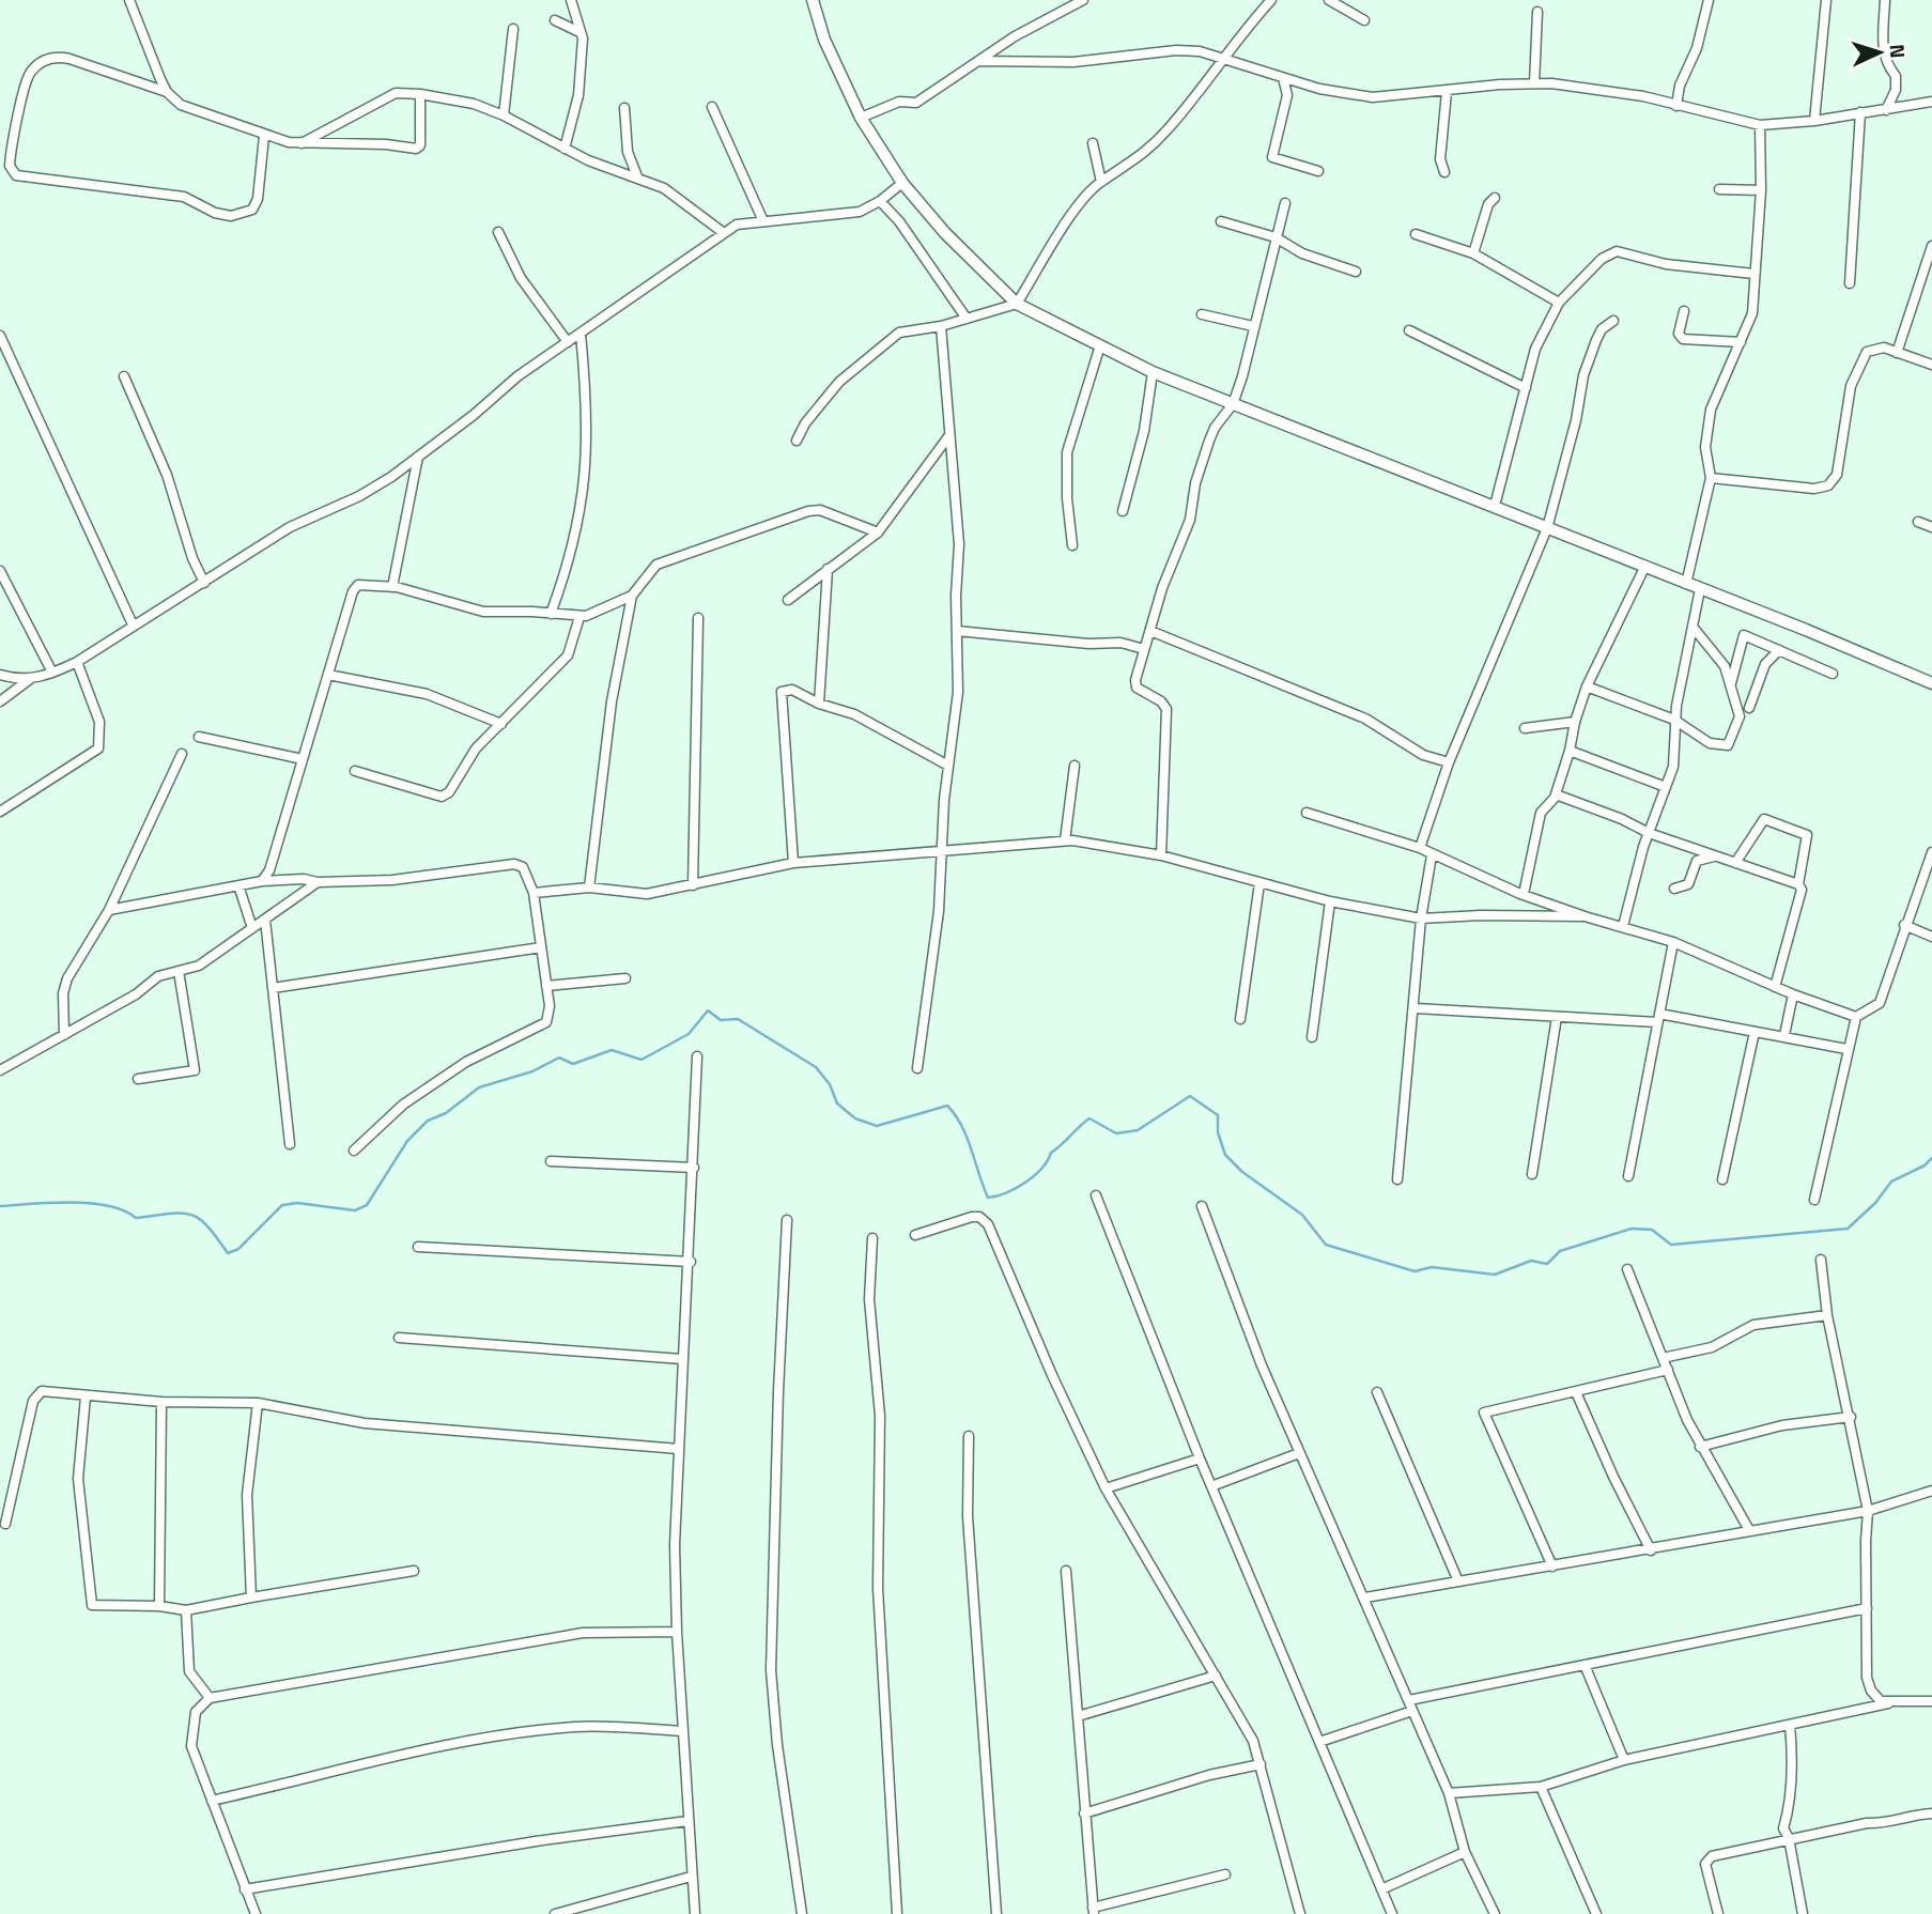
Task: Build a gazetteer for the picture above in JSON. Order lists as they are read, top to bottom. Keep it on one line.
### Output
{"north":"right"}
